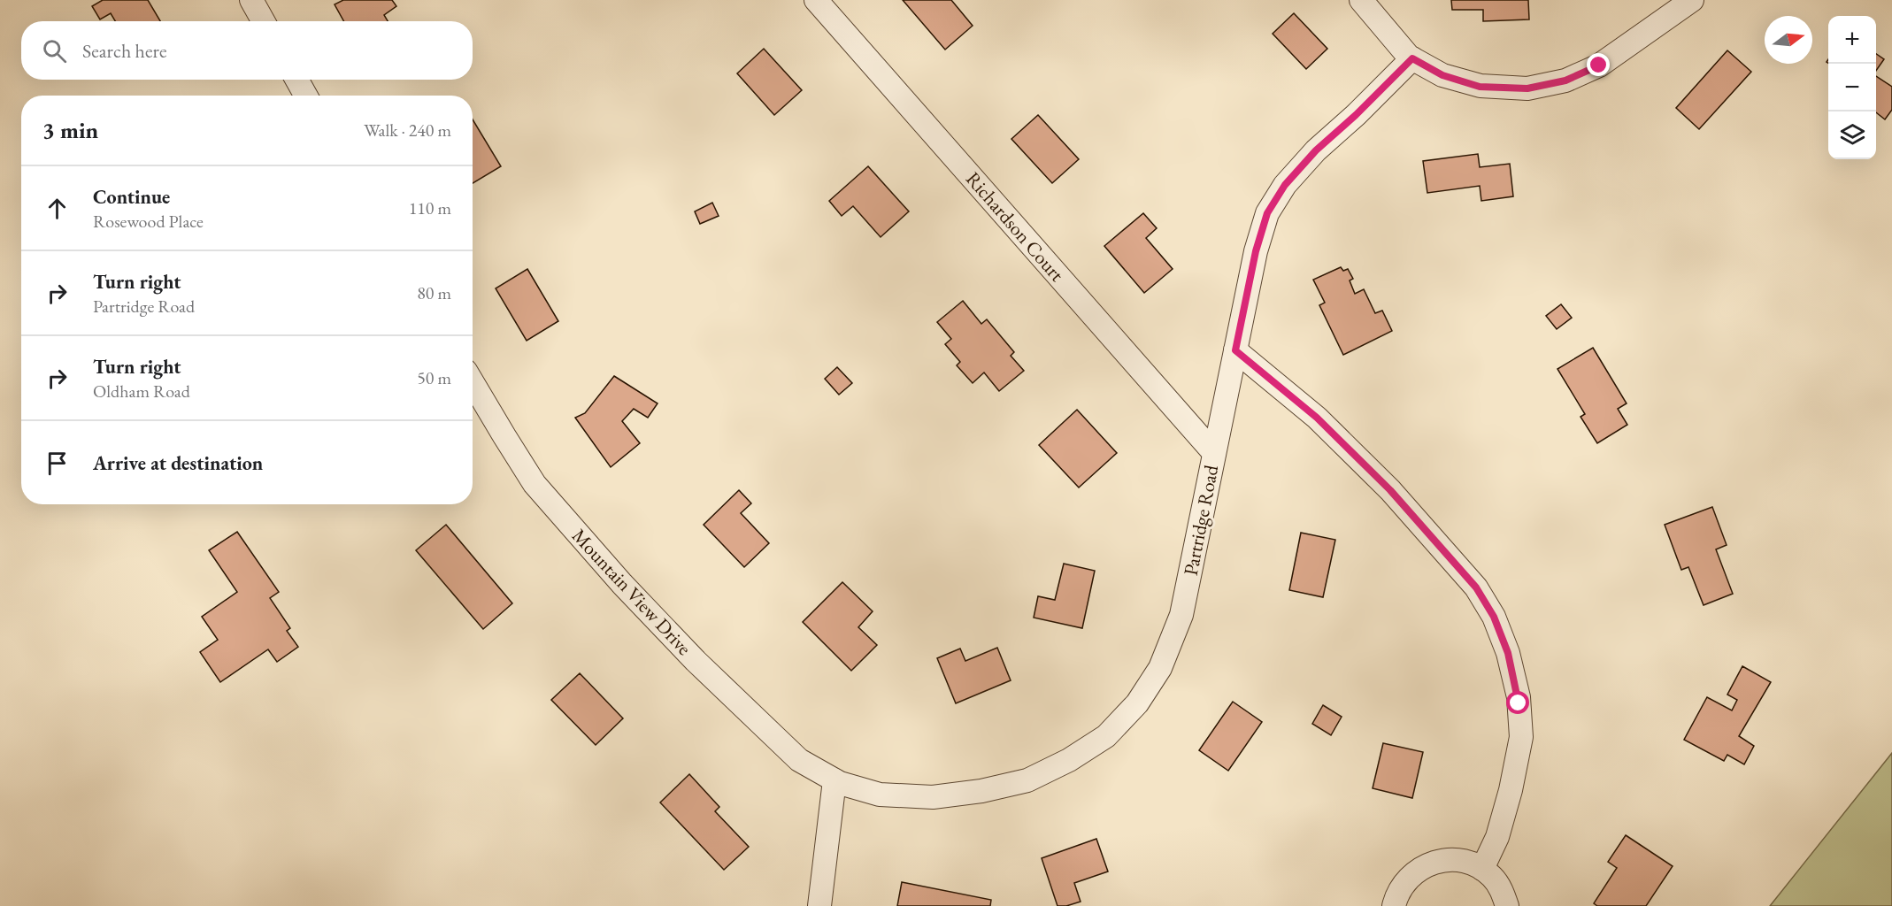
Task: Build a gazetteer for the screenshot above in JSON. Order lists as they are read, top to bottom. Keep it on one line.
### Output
{"streets":{"street":["Richardson Court","Partridge Road","Mountain View Drive"]},"crossings":[["Richardson Court","Partridge Road"],["Partridge Road","Mountain View Drive"]],"north":"right","page":{"map_buttons":["+","−"],"search":"Search here","heading":["3 min","Walk · 240 m"],"list":[["Continue","Rosewood Place","110 m"],["Turn right","Partridge Road","80 m"],["Turn right","Oldham Road","50 m"],"Arrive at destination"]}}
